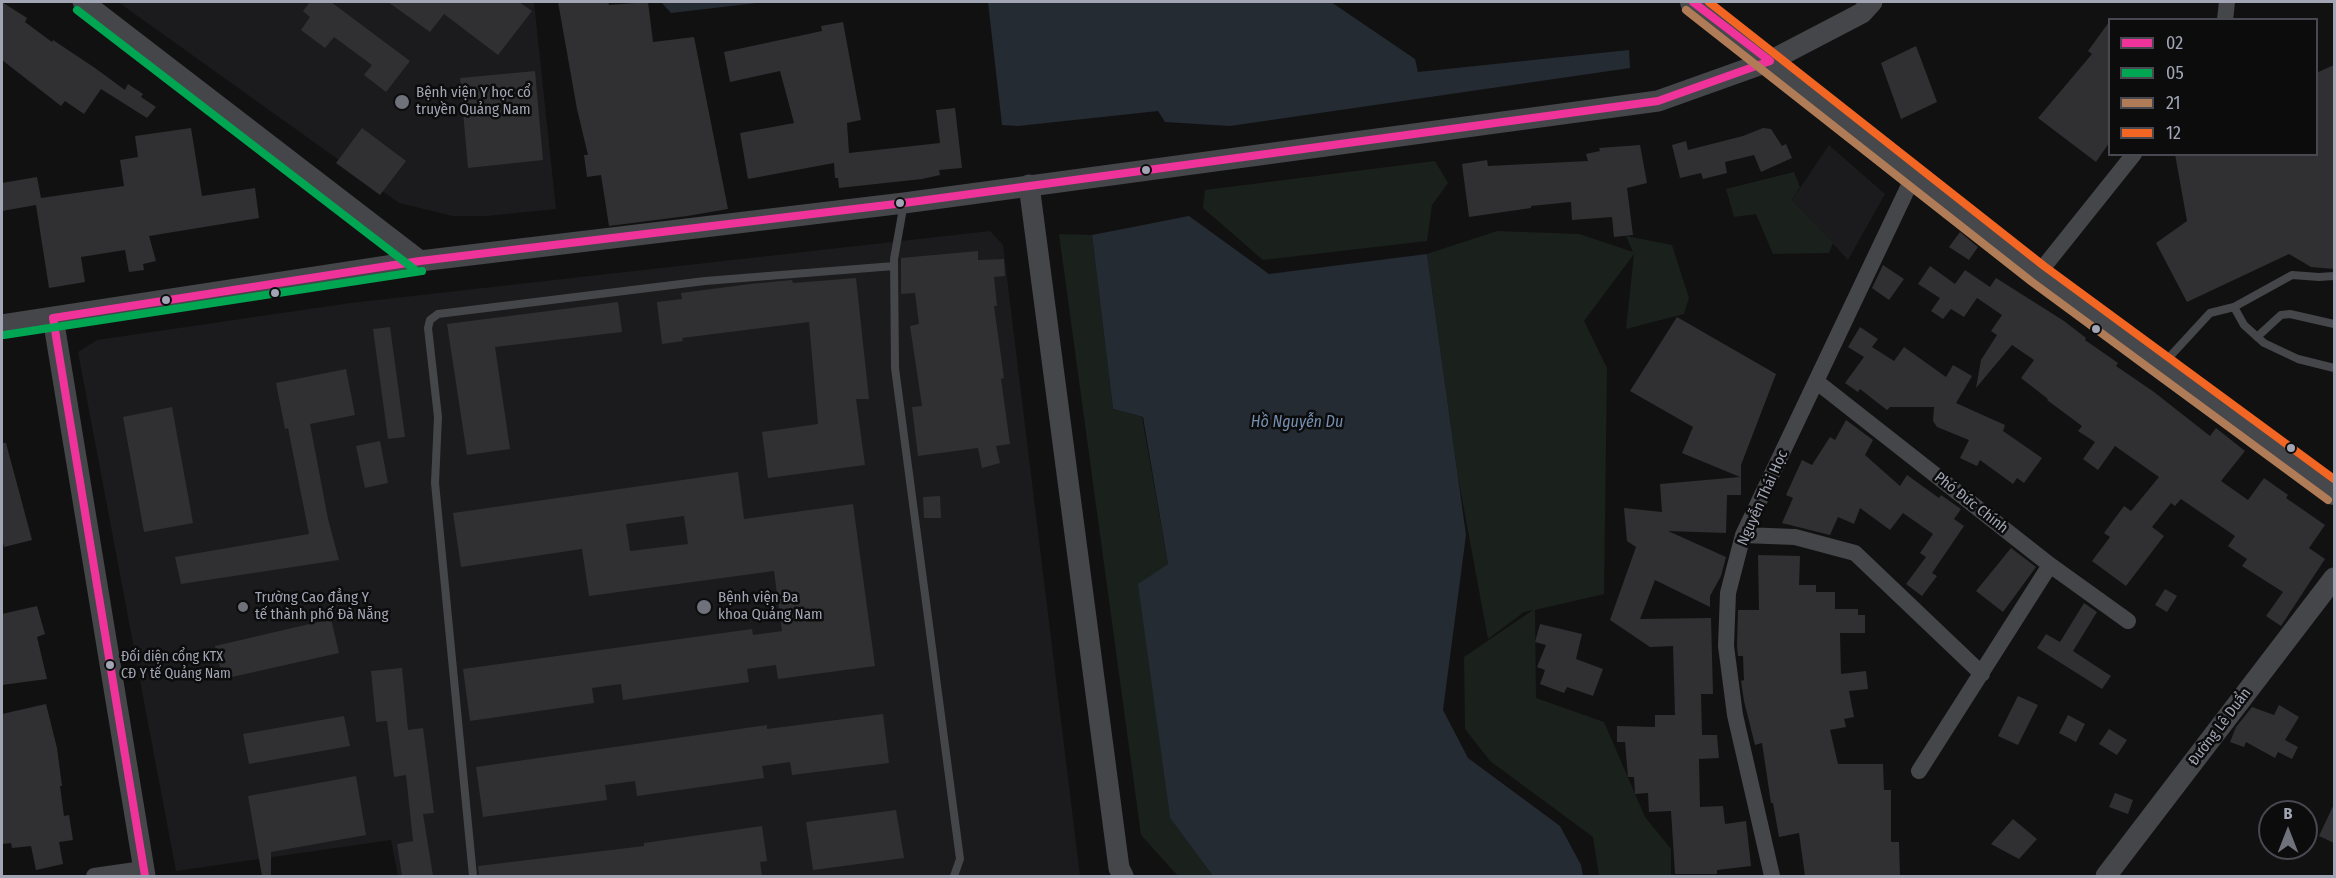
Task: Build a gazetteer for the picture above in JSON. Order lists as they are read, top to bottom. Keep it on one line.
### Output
{"streets":{"street":["Nguyễn Thái Học","Phó Đức Chính","Đường Lê Duẩn"]},"crossings":[["Nguyễn Thái Học","Phó Đức Chính"]],"water":["Hồ Nguyễn Du"],"places":["Bệnh viện Y học cổ truyền Quảng Nam","Trường Cao đẳng Y tế thành phố Đà Nẵng","Bệnh viện Đa khoa Quảng Nam","Đối diện cổng KTX CĐ Y tế Quảng Nam"],"lines":["transit line 02","transit line 12","transit line 05","transit line 21"],"legend":["02","05","21","12"],"north":"top"}
